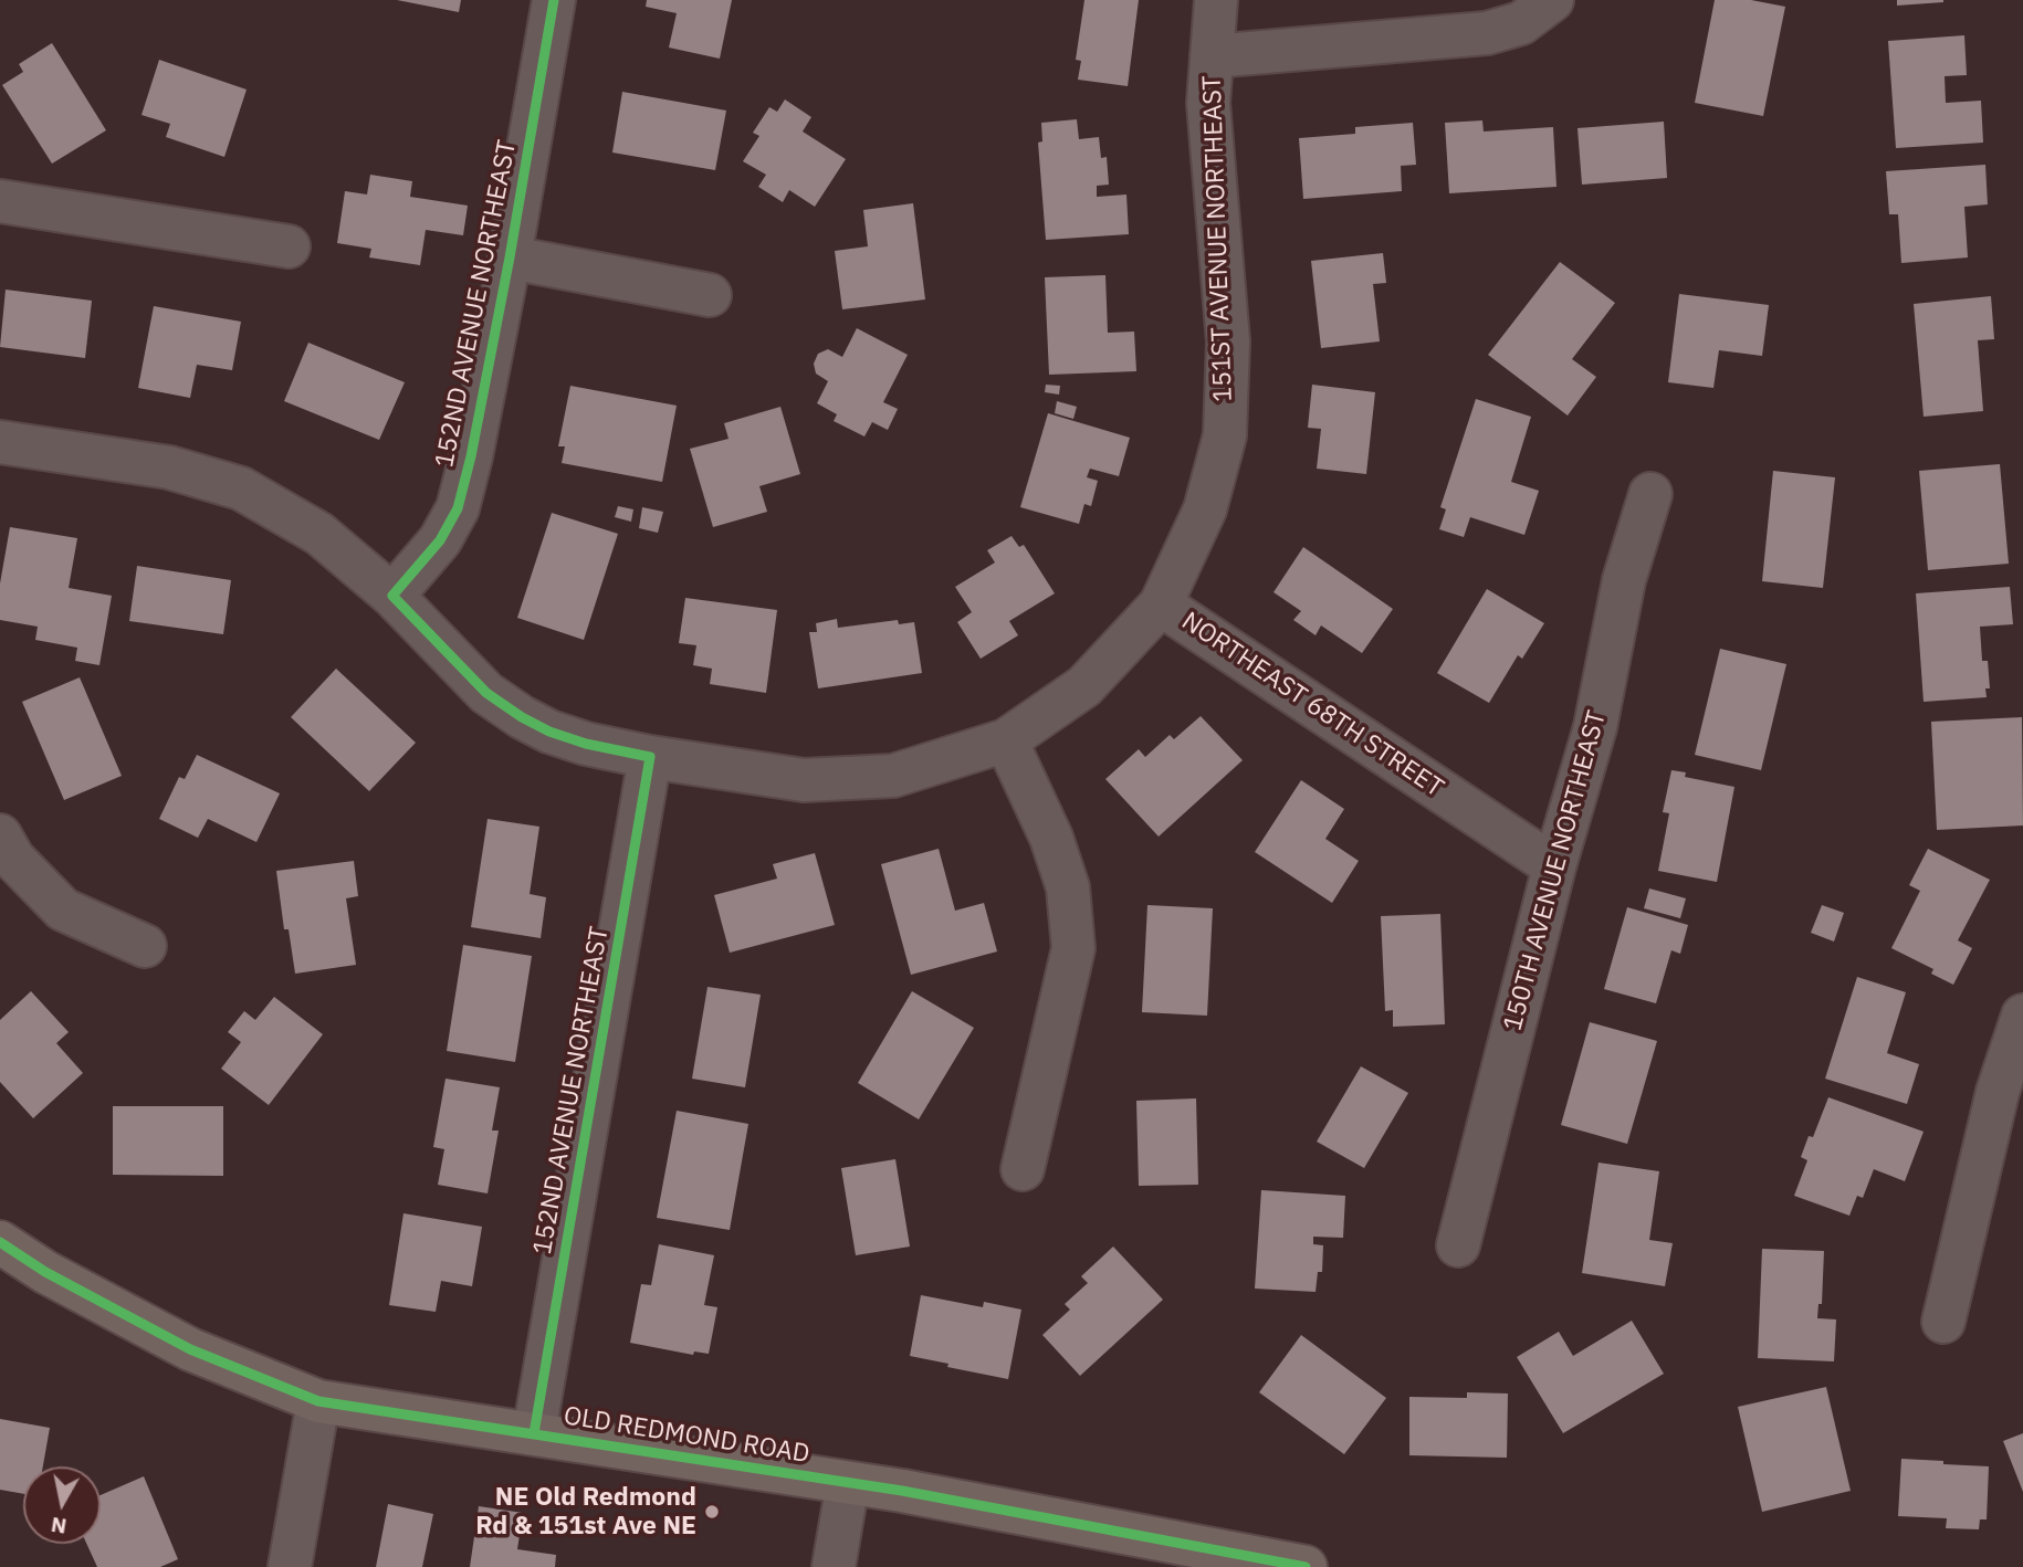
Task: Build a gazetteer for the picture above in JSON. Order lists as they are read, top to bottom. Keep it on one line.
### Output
{"streets":{"main road":["OLD REDMOND ROAD"],"street":["151ST AVENUE NORTHEAST","152ND AVENUE NORTHEAST","NORTHEAST 68TH STREET","150TH AVENUE NORTHEAST"]},"crossings":[["151ST AVENUE NORTHEAST","NORTHEAST 68TH STREET"],["152ND AVENUE NORTHEAST","NORTHEAST 68TH STREET"],["152ND AVENUE NORTHEAST","OLD REDMOND ROAD"],["NORTHEAST 68TH STREET","150TH AVENUE NORTHEAST"]],"places":["NE Old Redmond Rd & 151st Ave NE"],"north":"bottom"}
